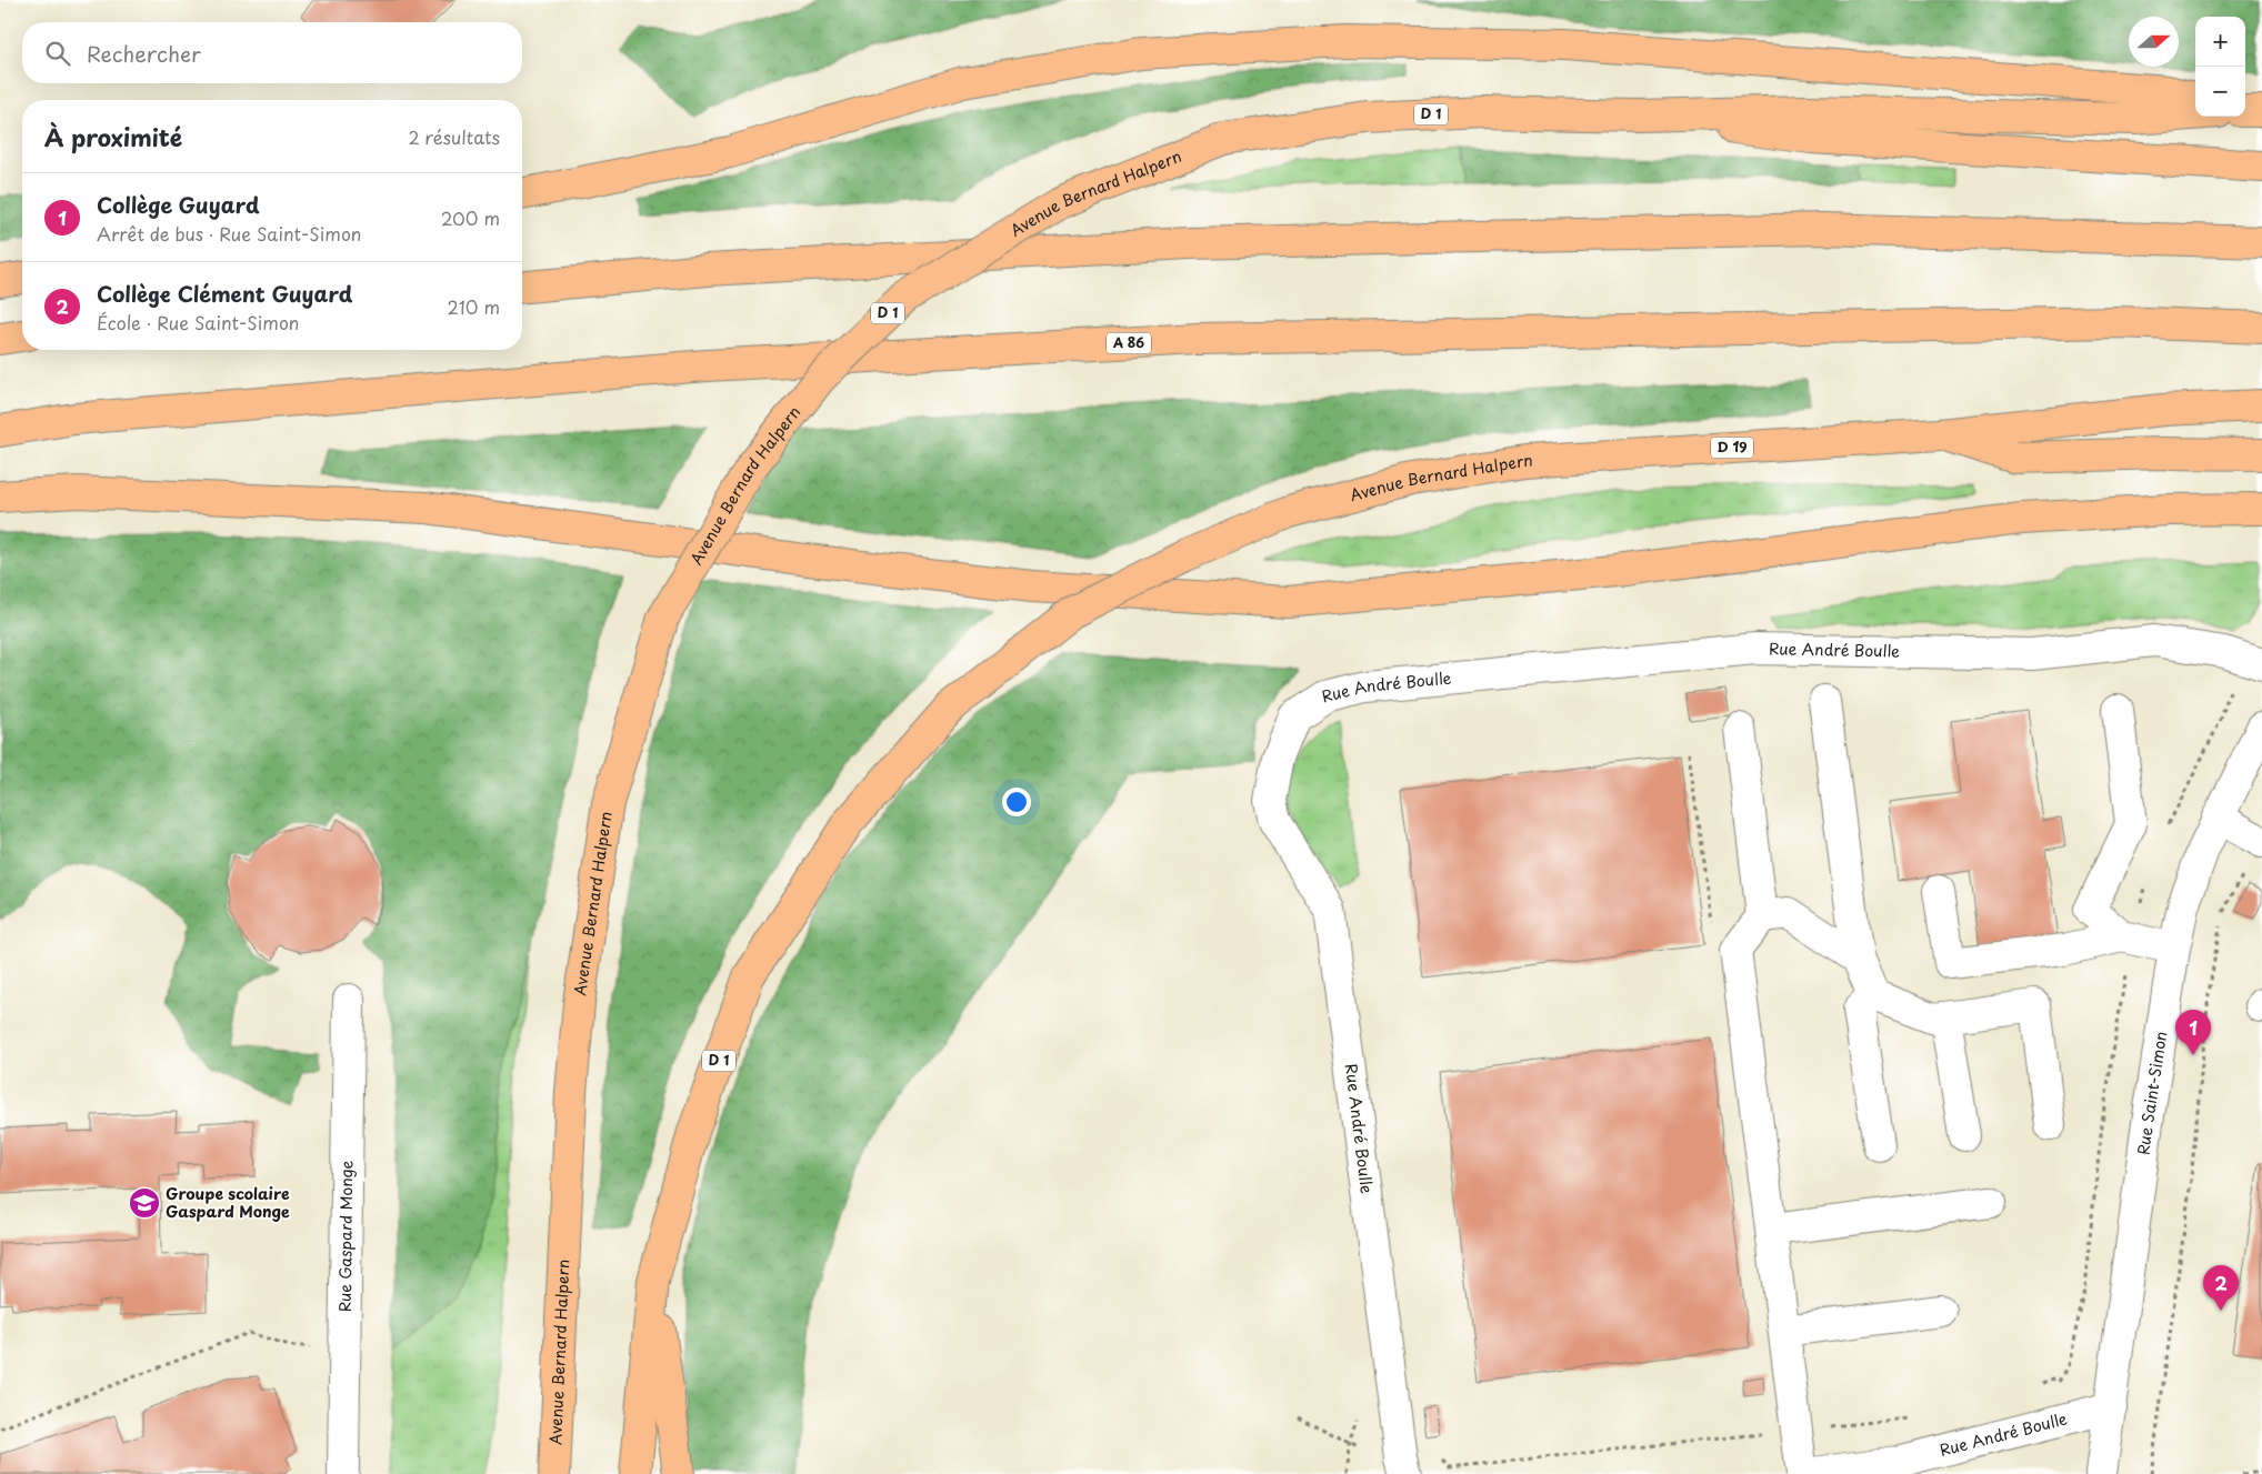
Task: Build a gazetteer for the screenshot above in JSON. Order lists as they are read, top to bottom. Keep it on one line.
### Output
{"streets":{"highway":["D 1","Avenue Bernard Halpern","A 86","D 19"],"street":["Rue André Boulle","Rue Saint-Simon","Rue Gaspard Monge"]},"crossings":[["Rue André Boulle","Rue Saint-Simon"]],"places":{"school or university":["Groupe scolaire Gaspard Monge"]},"north":"right","page":{"map_buttons":["+","−"],"search":"Rechercher","heading":["À proximité","2 résultats"],"list":[{"mark":"1","name":"Collège Guyard","note":"Arrêt de bus · Rue Saint-Simon","value":"200 m"},{"mark":"2","name":"Collège Clément Guyard","note":"École · Rue Saint-Simon","value":"210 m"}],"pins":["1","2"]}}
